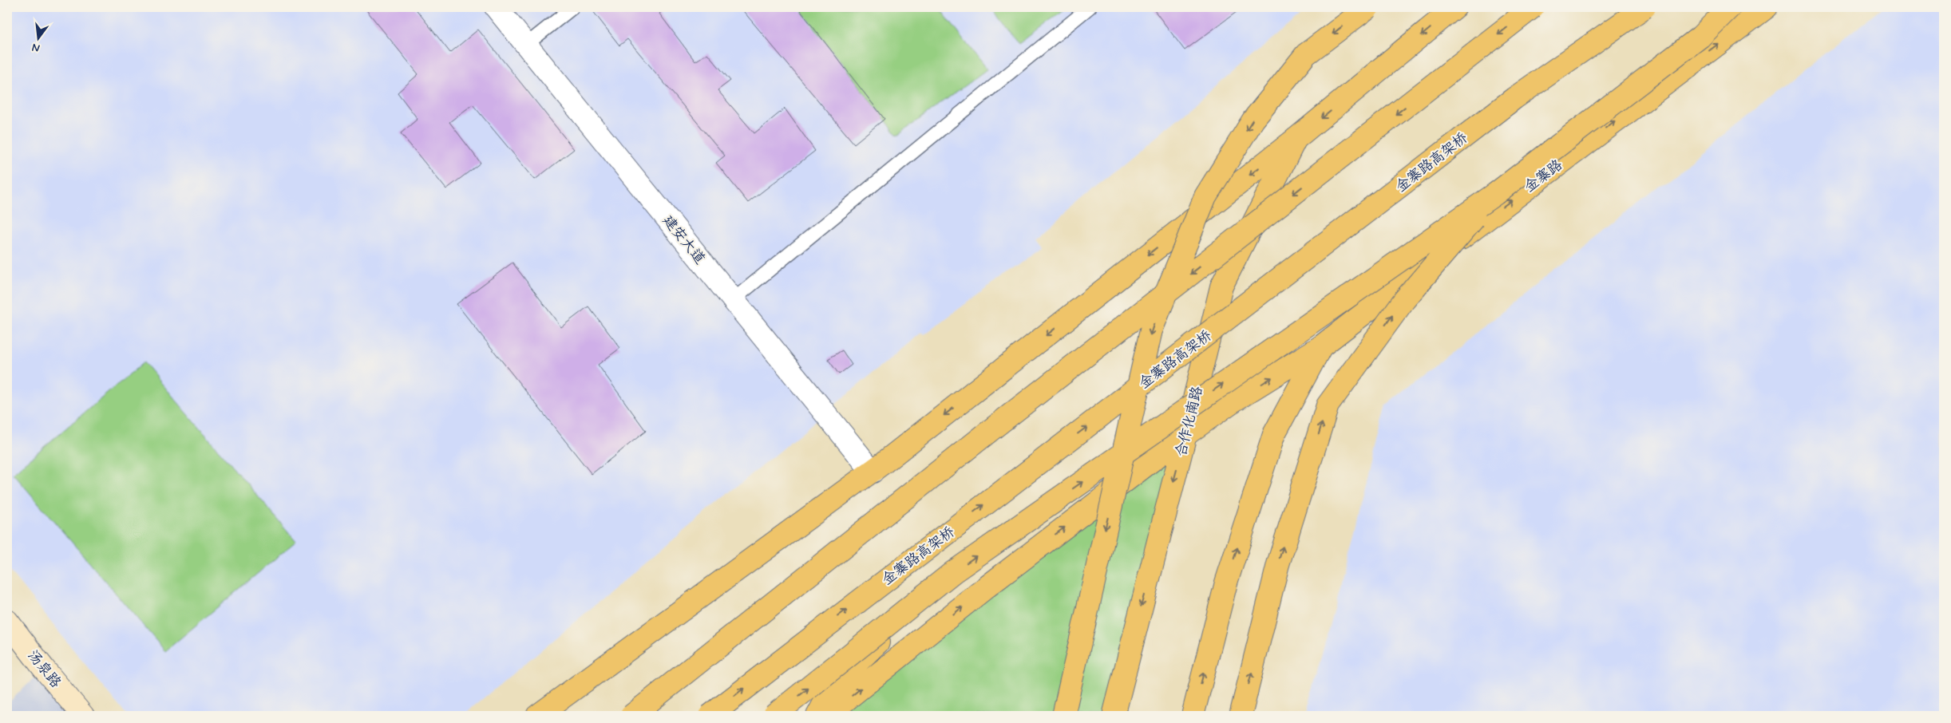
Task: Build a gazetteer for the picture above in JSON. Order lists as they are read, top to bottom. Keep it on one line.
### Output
{"streets":{"main road":["金寨路高架桥","金寨路","合作化南路"],"street":["建安大道","汤泉路"]},"crossings":[["金寨路","合作化南路"]],"north":"bottom"}
